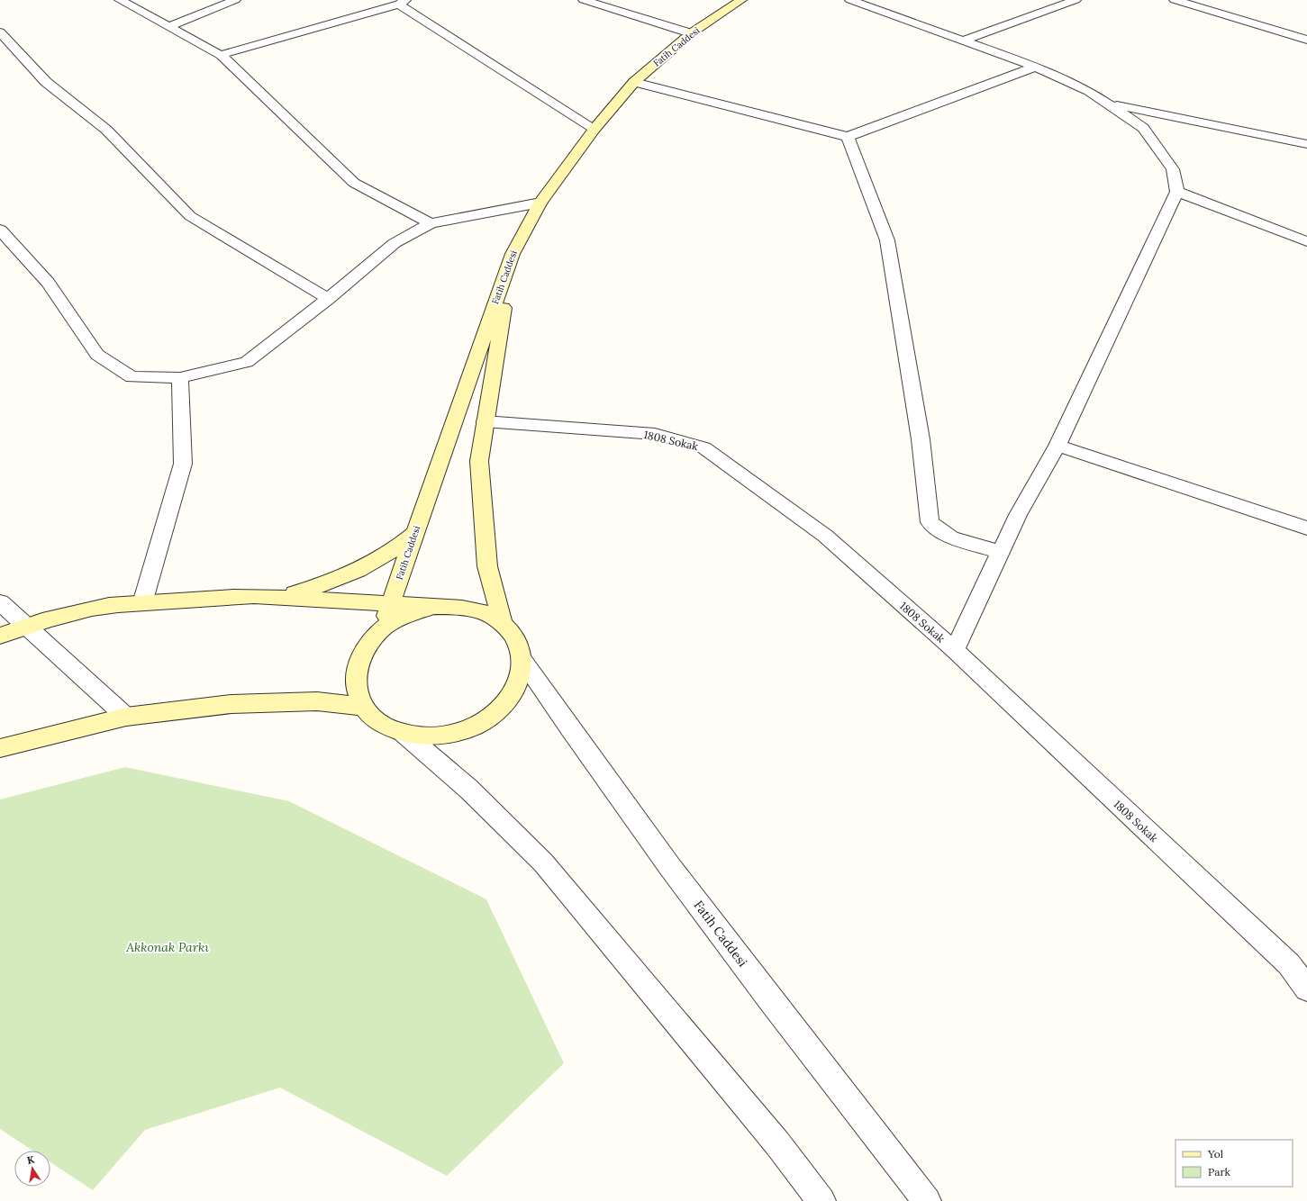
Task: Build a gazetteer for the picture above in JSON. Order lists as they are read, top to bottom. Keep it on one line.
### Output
{"streets":{"main road":["Fatih Caddesi"],"street":["1808 Sokak"]},"parks":["Akkonak Parkı"],"legend":["Yol","Park"],"north":"top"}
